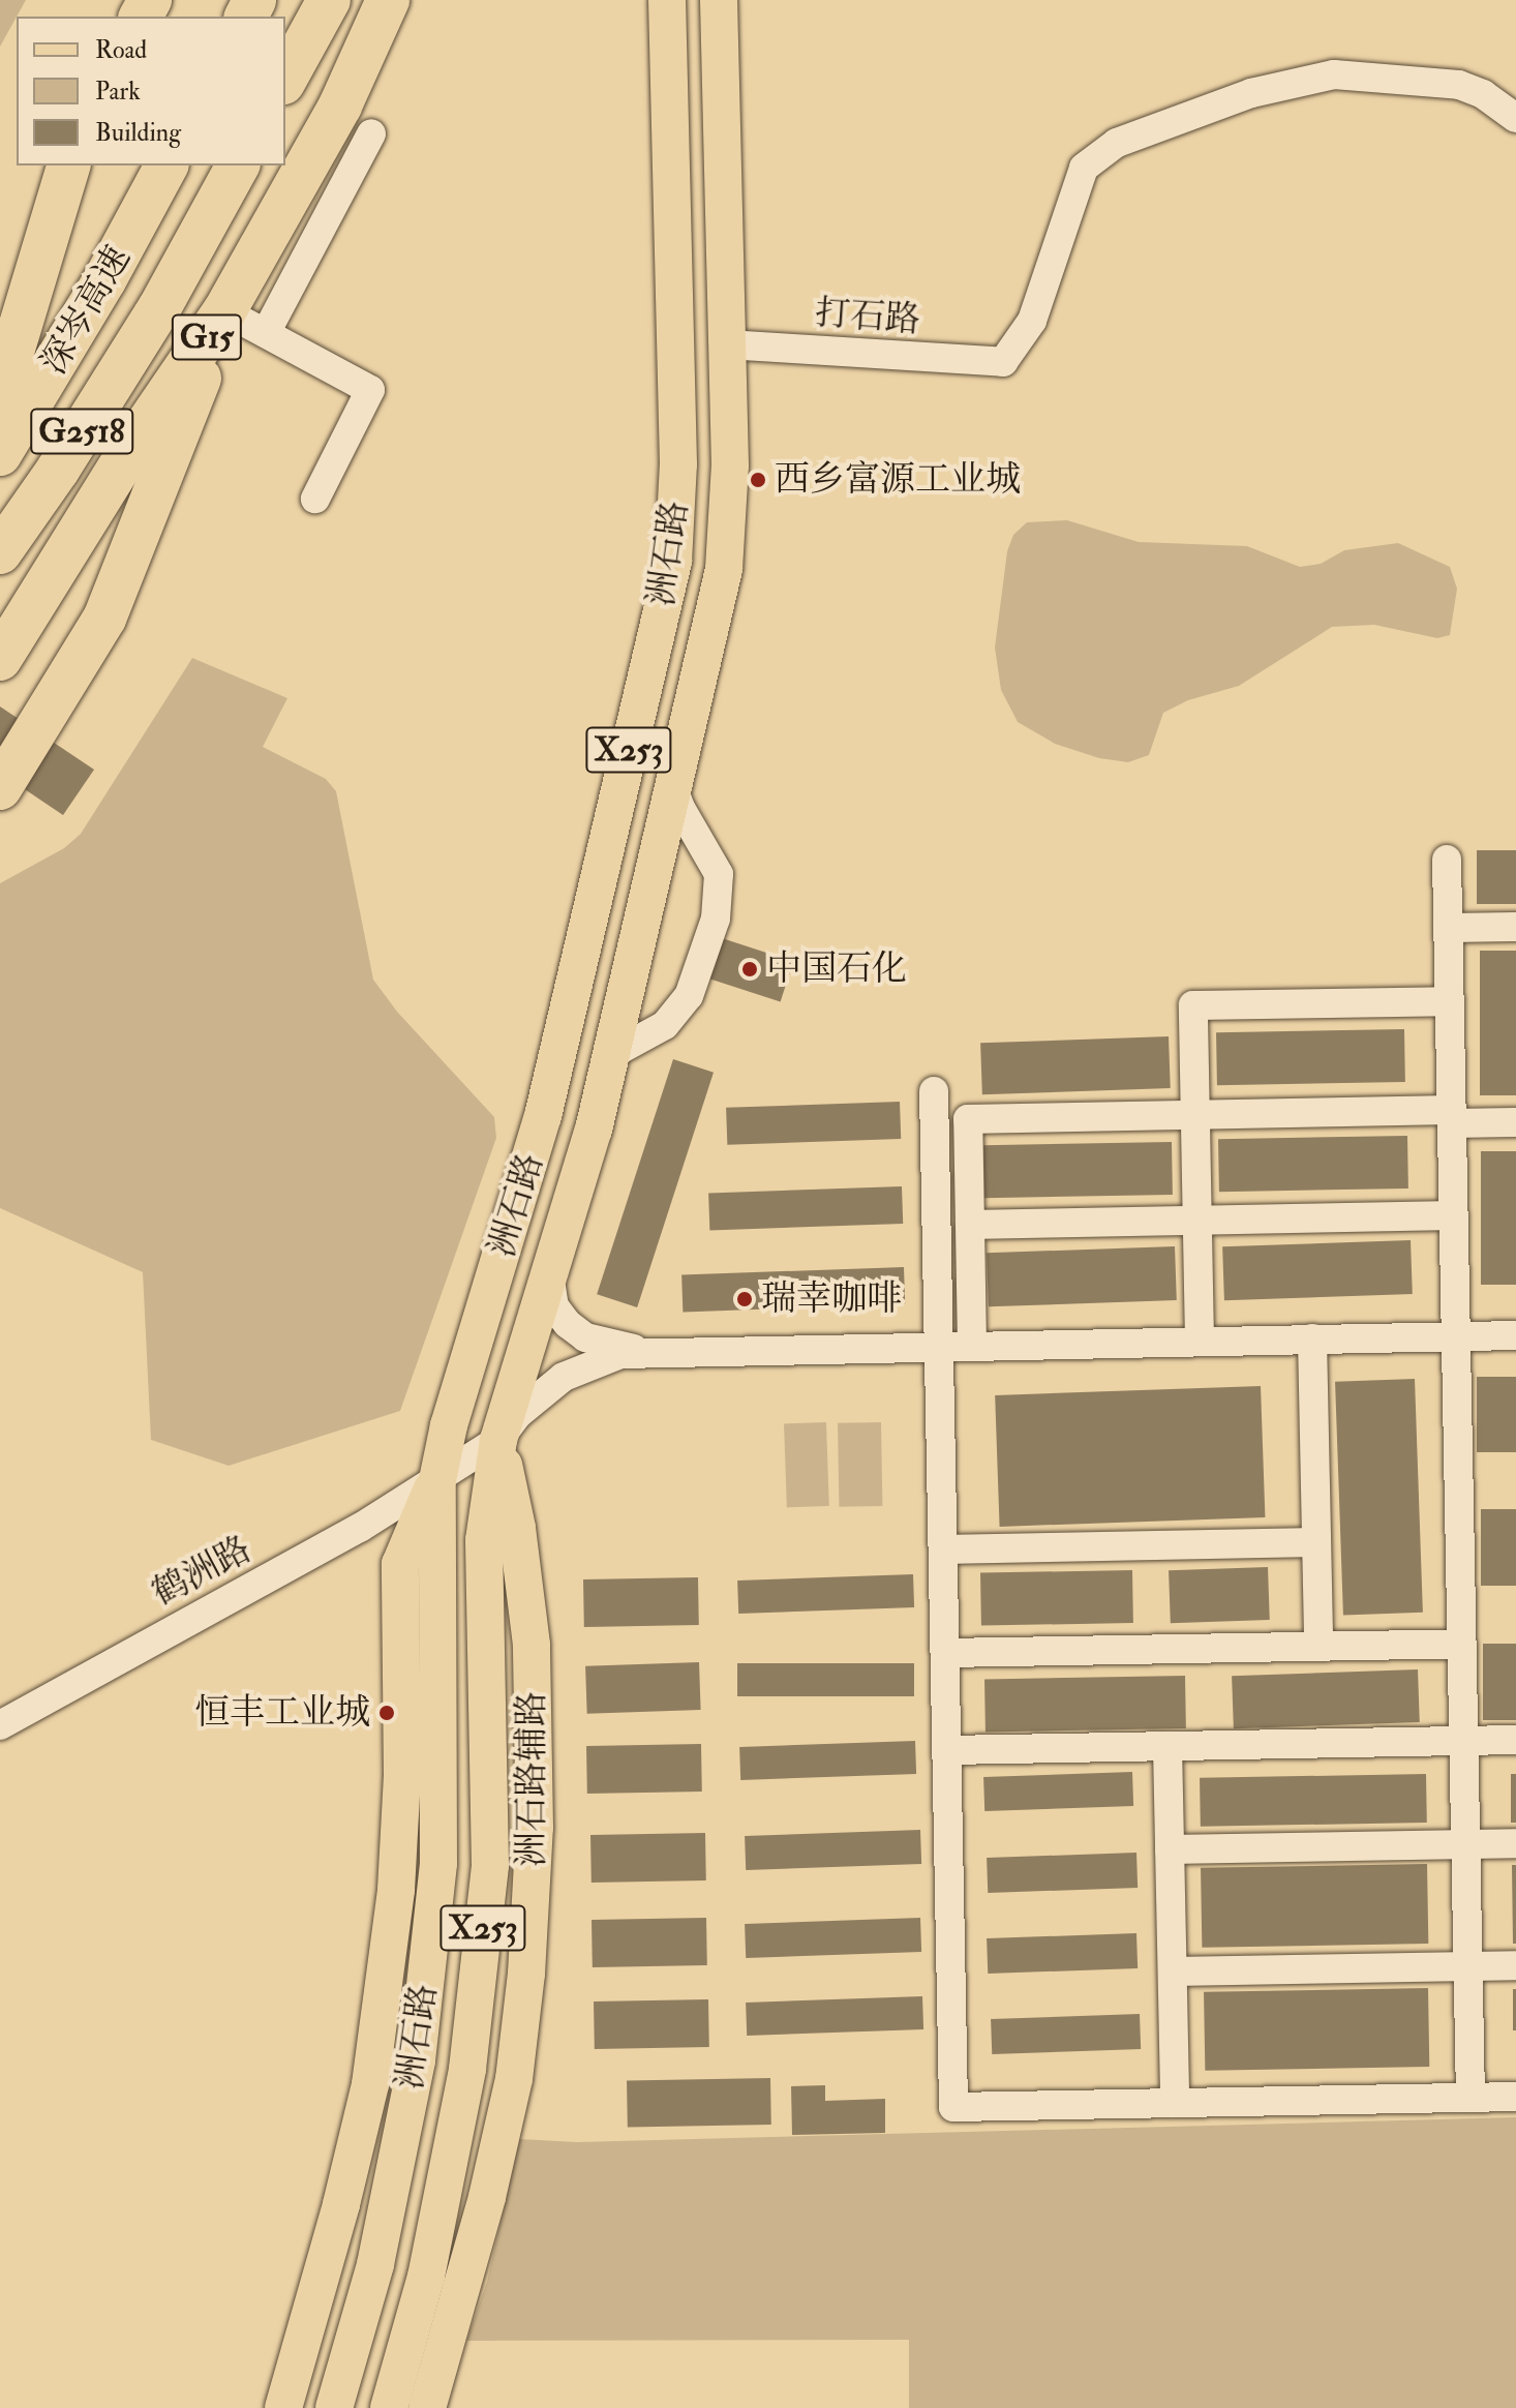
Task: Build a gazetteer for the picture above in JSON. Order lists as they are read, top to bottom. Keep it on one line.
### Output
{"streets":{"highway":["深岑高速","G15","G2518"],"main road":["洲石路","X253","洲石路辅路"],"street":["打石路","鹤洲路"]},"crossings":[["打石路","洲石路"],["洲石路","鹤洲路"],["洲石路","洲石路辅路"],["鹤洲路","洲石路辅路"]],"places":["西乡富源工业城","中国石化","瑞幸咖啡","恒丰工业城"],"legend":["Road","Park","Building"]}
